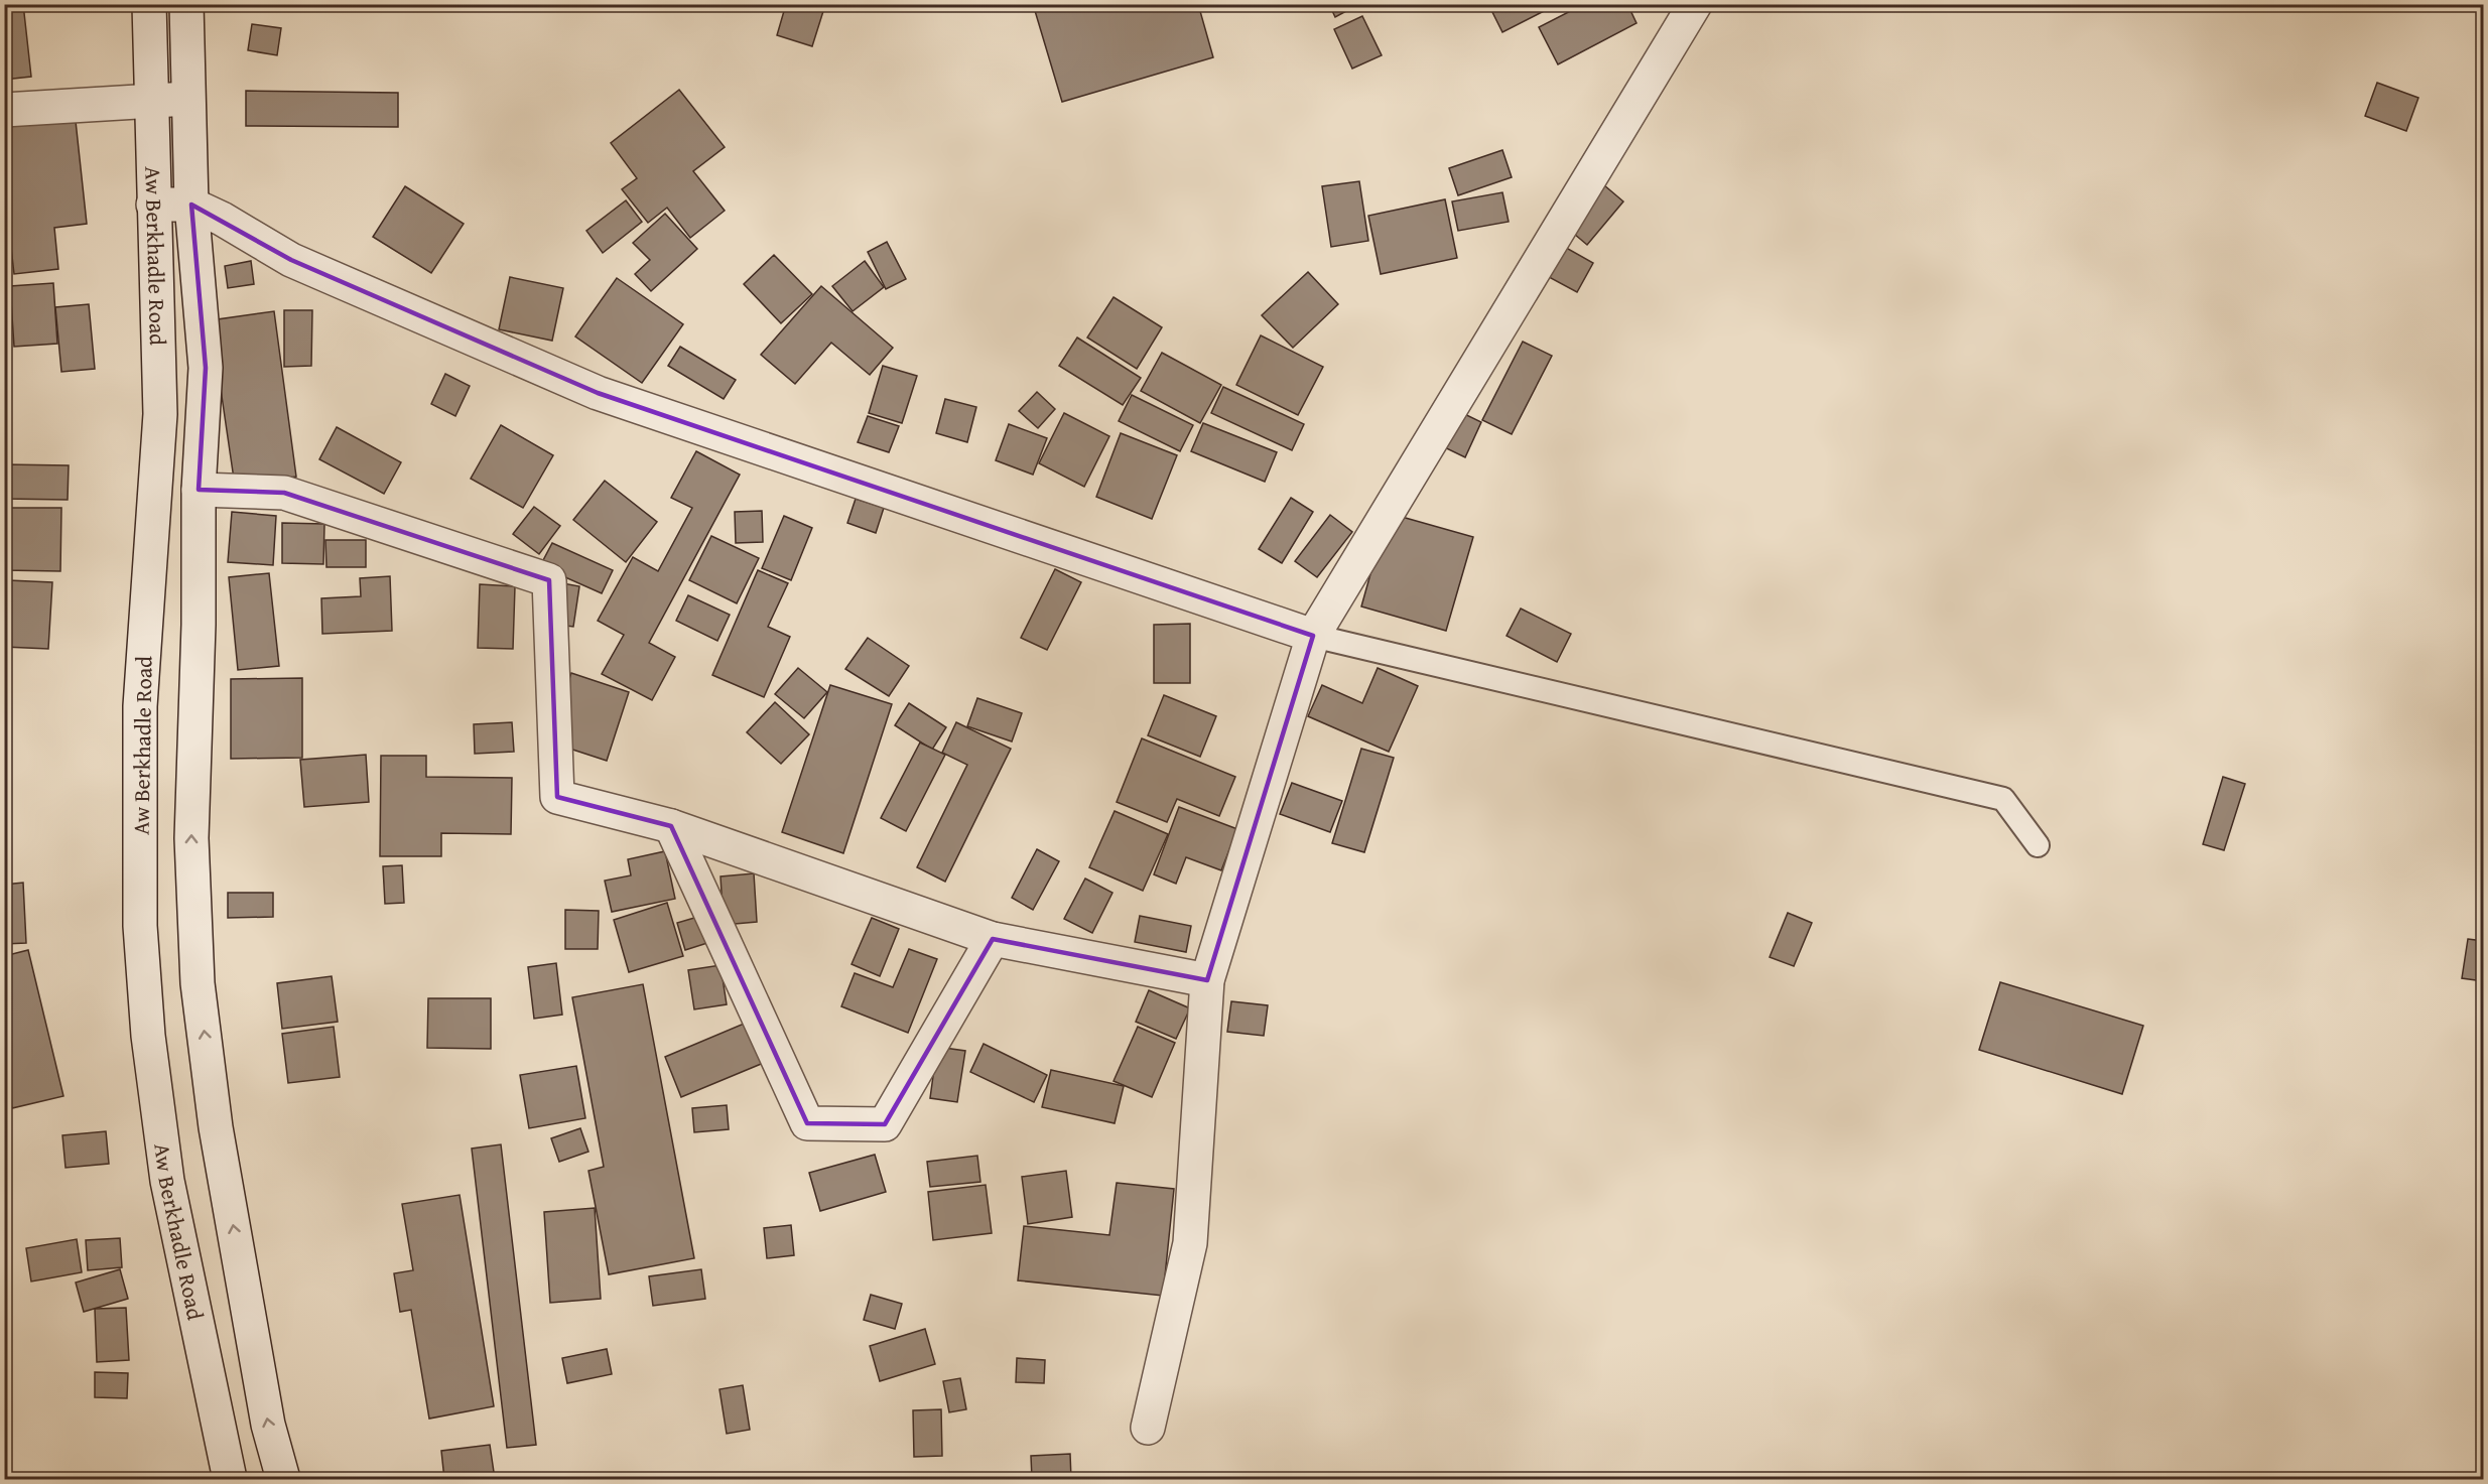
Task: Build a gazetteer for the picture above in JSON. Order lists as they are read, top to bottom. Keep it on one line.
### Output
{"streets":{"street":["Aw Berkhadle Road"]}}
